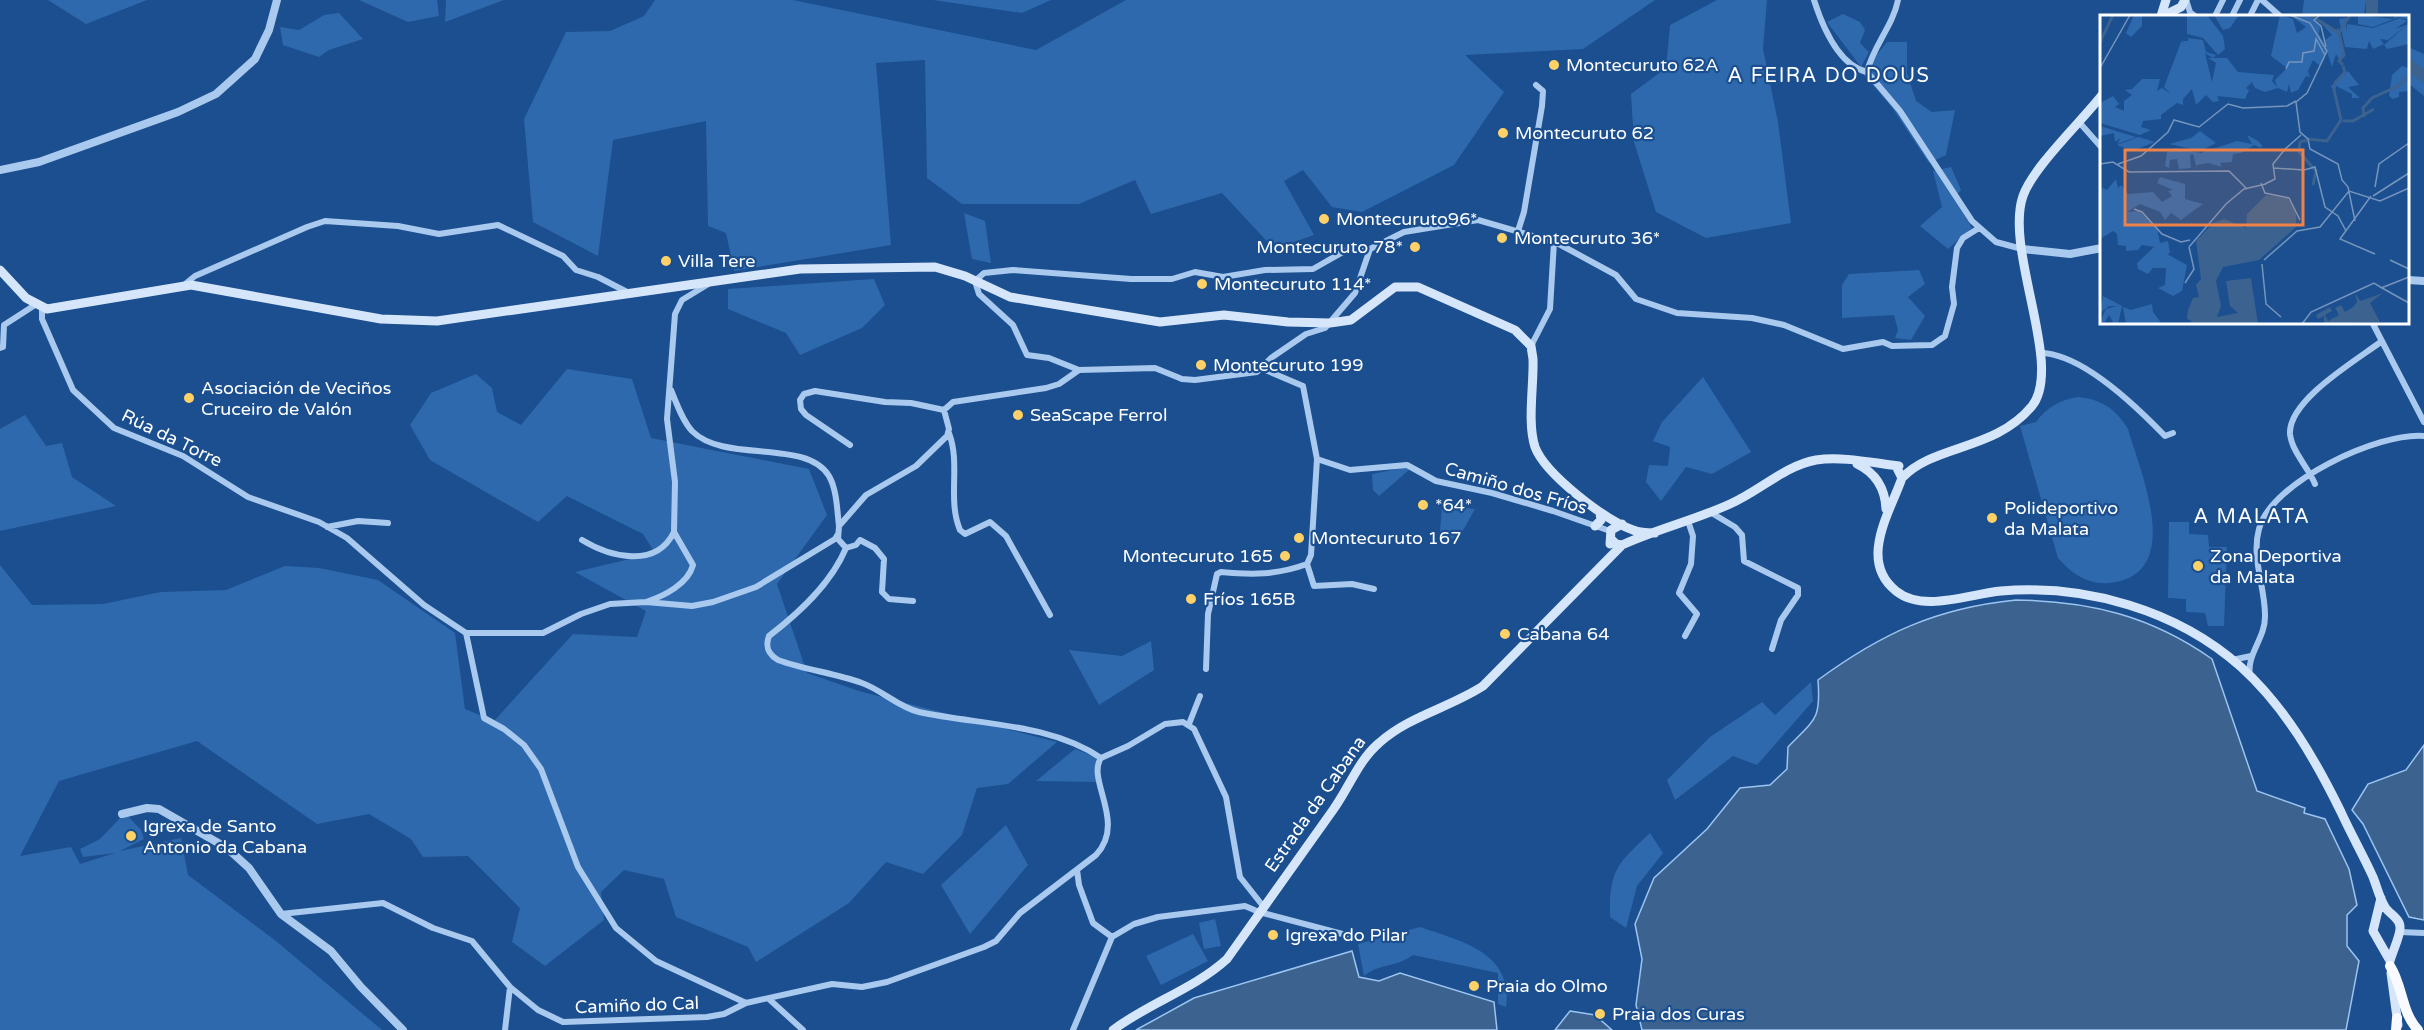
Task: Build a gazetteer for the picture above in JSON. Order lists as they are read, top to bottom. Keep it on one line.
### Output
{"streets":{"main road":["Estrada da Cabana"],"street":["Rúa da Torre","Camiño dos Fríos","Camiño do Cal"]},"districts":["A FEIRA DO DOUS","A MALATA"],"places":["Montecuruto 62A","Montecuruto 62","Montecuruto96*","Montecuruto 36*","Montecuruto 78*","Villa Tere","Montecuruto 114*","Montecuruto 199","Asociación de Veciños Cruceiro de Valón","SeaScape Ferrol","*64*","Polideportivo da Malata","Montecuruto 167","Montecuruto 165","Zona Deportiva da Malata","Fríos 165B","Cabana 64","Igrexa de Santo Antonio da Cabana","Igrexa do Pilar","Praia do Olmo","Praia dos Curas"]}
